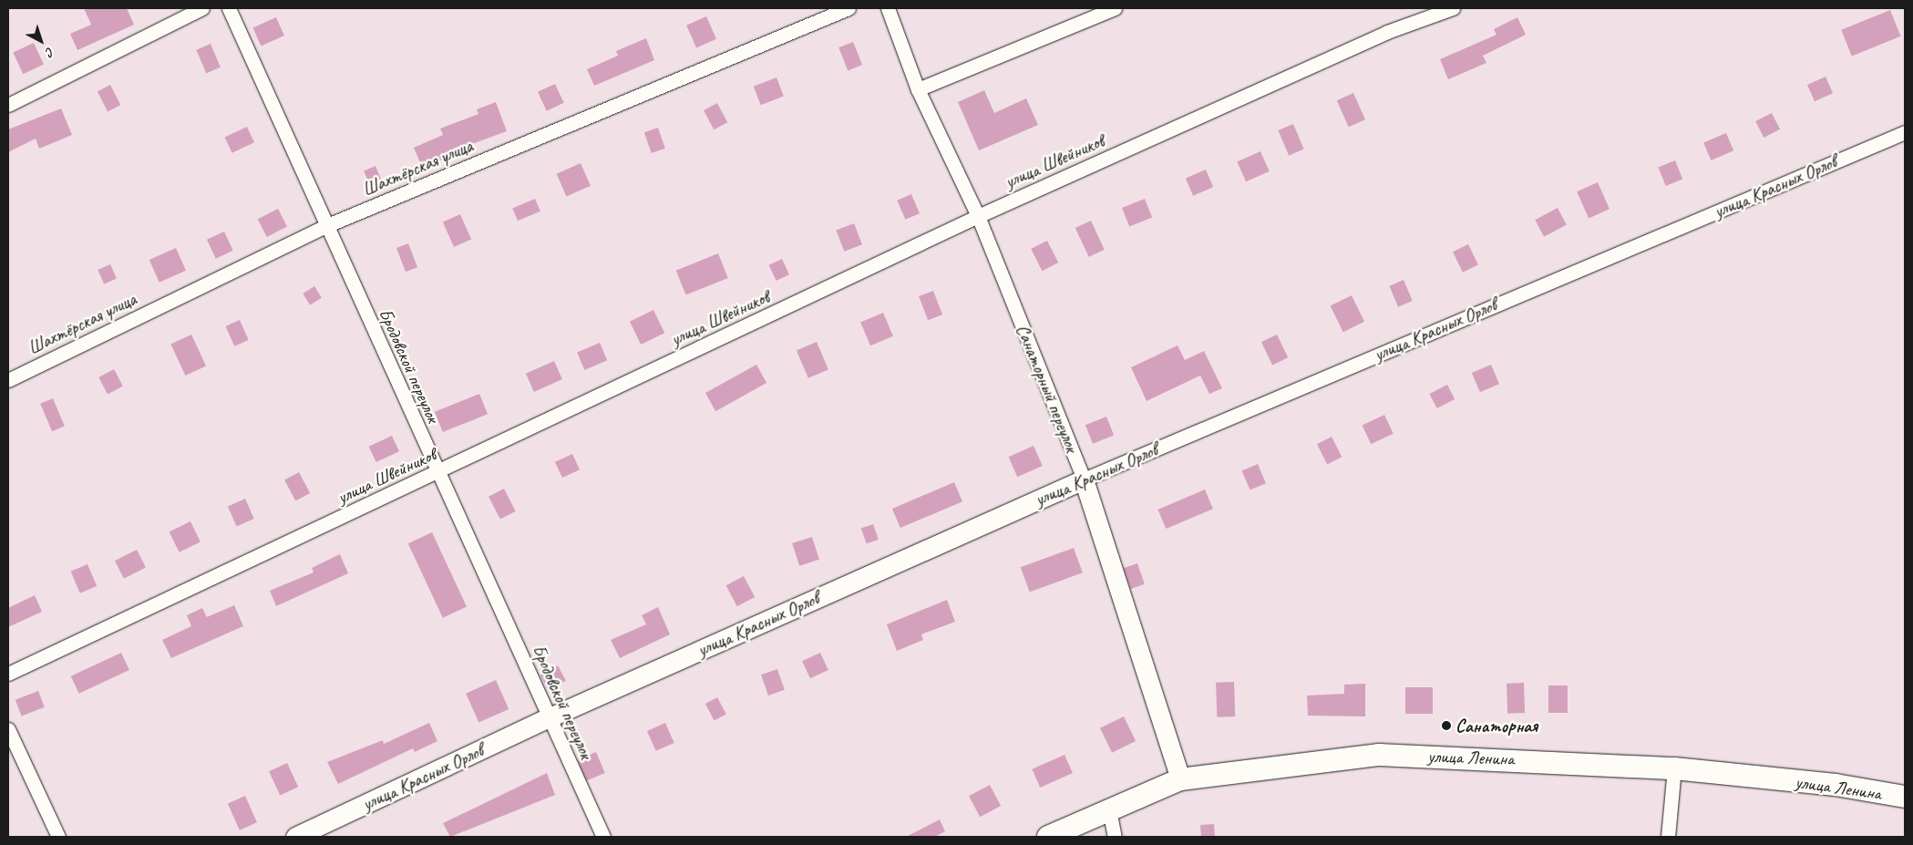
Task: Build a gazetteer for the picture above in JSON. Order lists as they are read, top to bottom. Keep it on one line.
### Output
{"streets":{"main road":["улица Ленина"],"street":["улица Швейников","Шахтёрская улица","улица Красных Орлов","Бродовской переулок","Санаторный переулок"]},"crossings":[["улица Швейников","Бродовской переулок"],["улица Швейников","Санаторный переулок"],["Шахтёрская улица","Бродовской переулок"],["улица Красных Орлов","Бродовской переулок"],["улица Красных Орлов","Санаторный переулок"],["Санаторный переулок","улица Ленина"]],"places":["Санаторная"],"north":"bottom right"}
